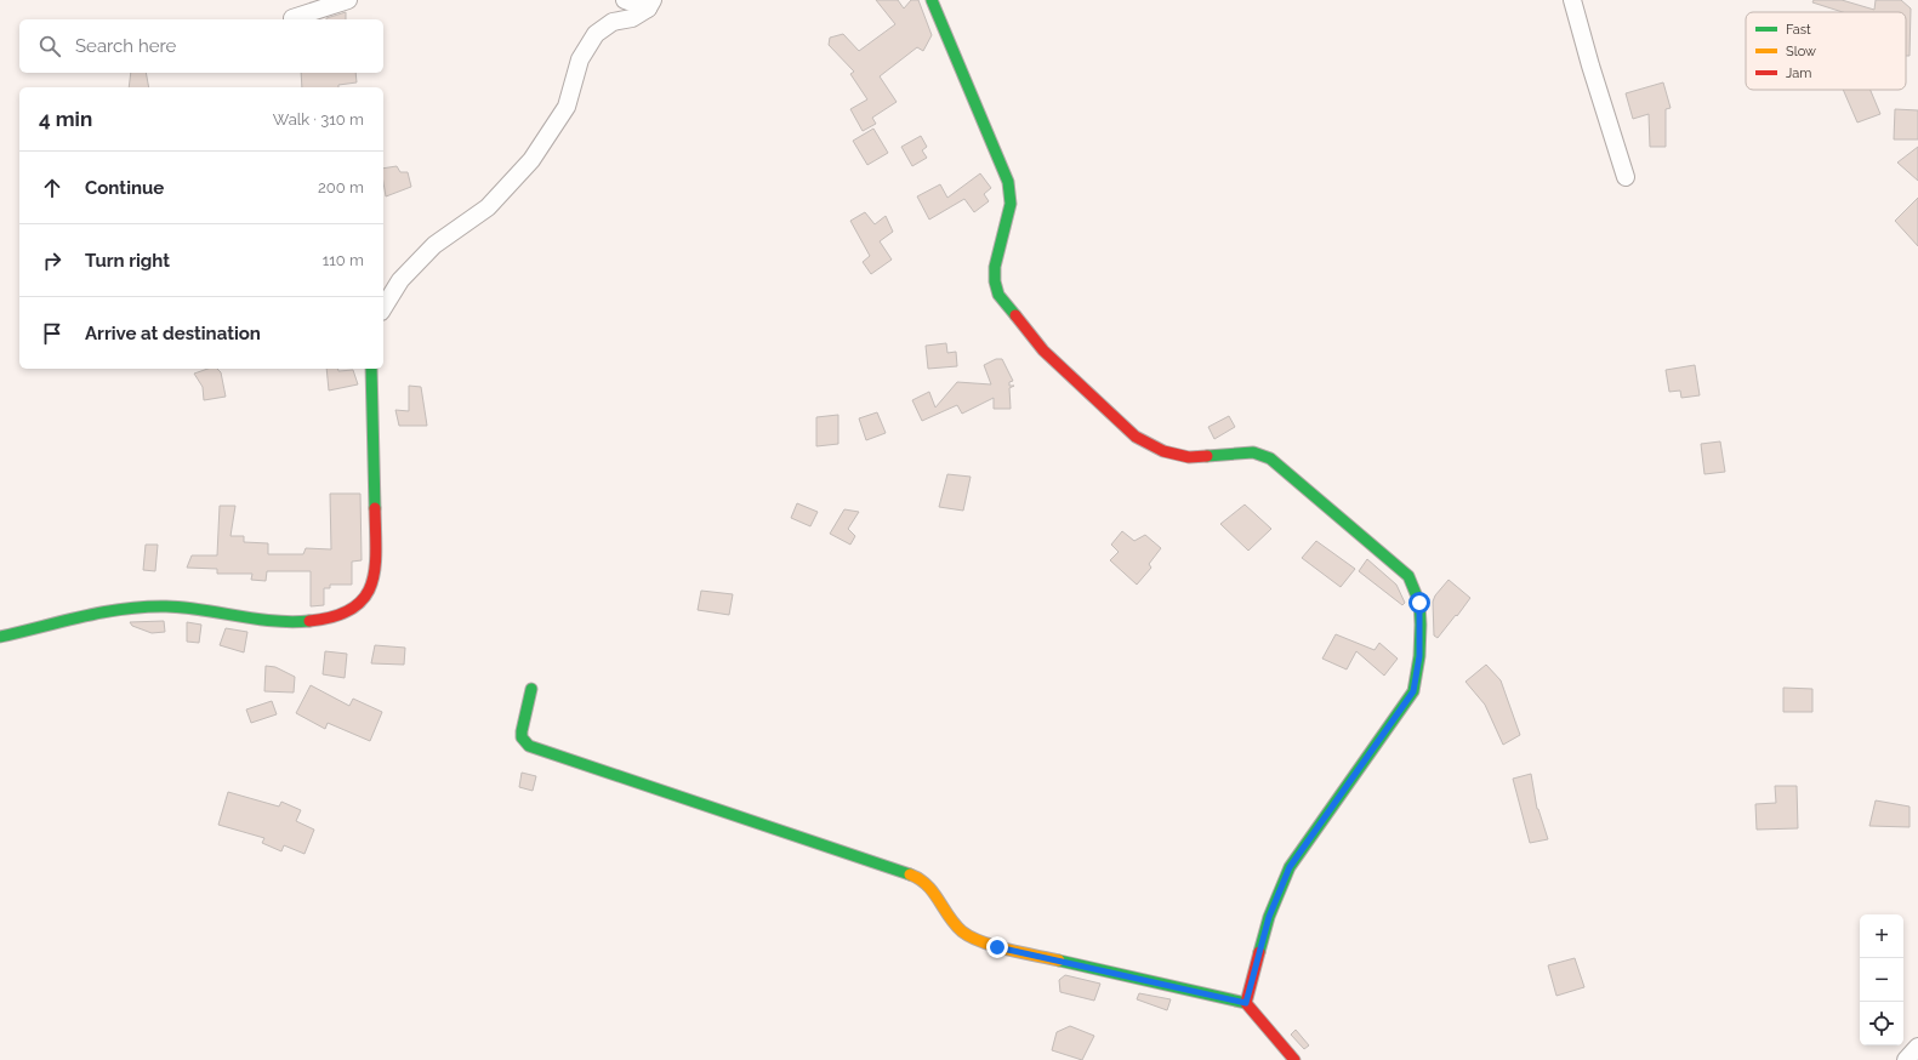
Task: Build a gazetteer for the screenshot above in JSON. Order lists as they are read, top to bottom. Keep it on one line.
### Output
{"legend":["Fast","Slow","Jam"],"page":{"search":"Search here","heading":["4 min","Walk · 310 m"],"list":[["Continue","200 m"],["Turn right","110 m"],"Arrive at destination"],"map_buttons":["+","−"]}}
